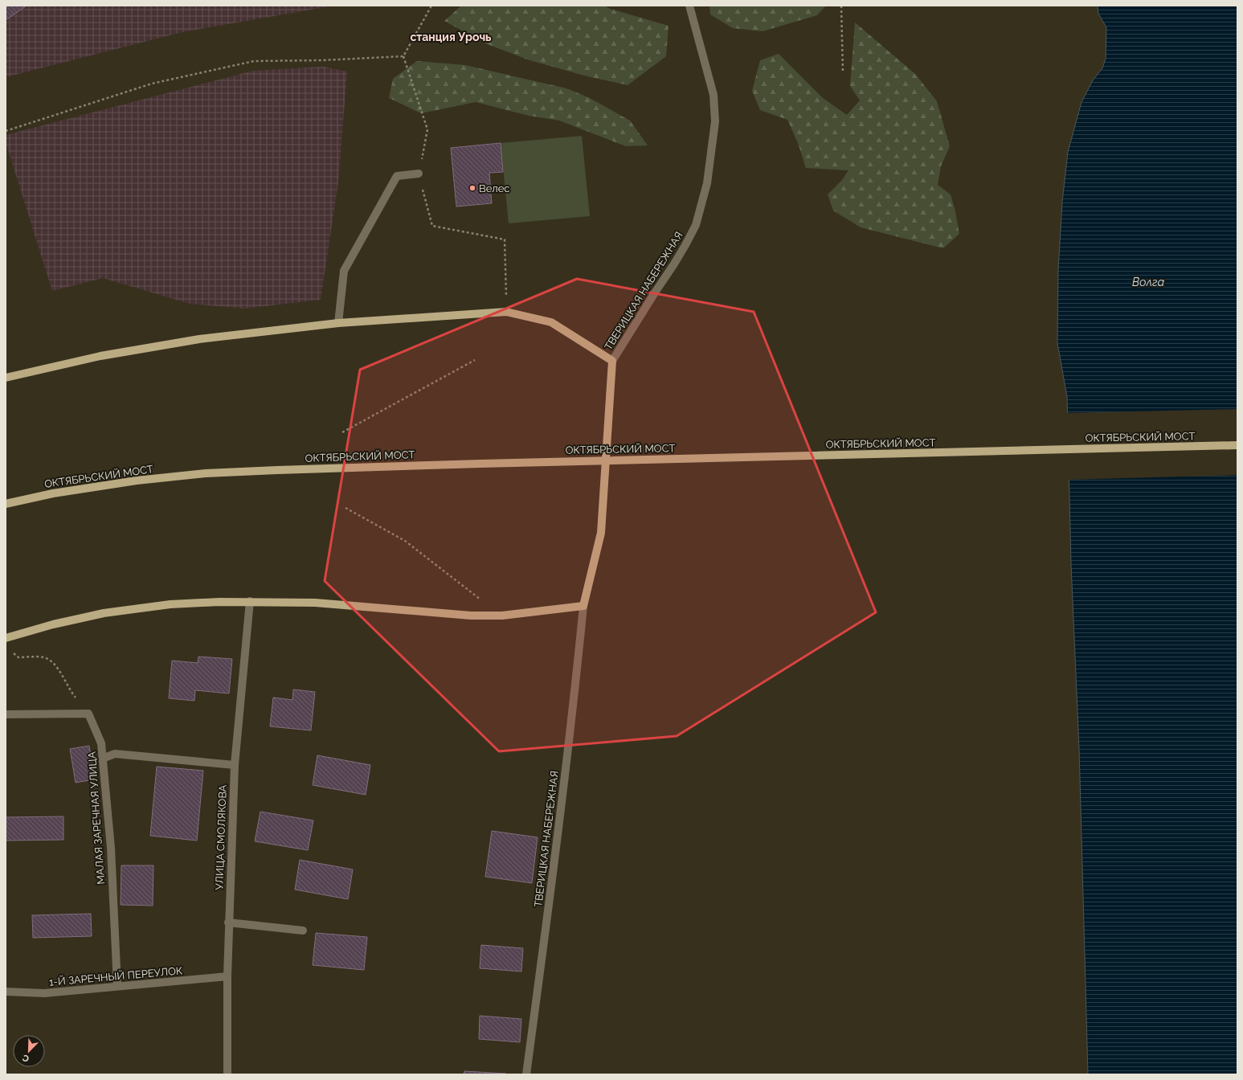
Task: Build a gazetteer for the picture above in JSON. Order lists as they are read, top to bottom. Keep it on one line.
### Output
{"streets":{"main road":["ОКТЯБРЬСКИЙ МОСТ"],"street":["ТВЕРИЦКАЯ НАБЕРЕЖНАЯ","МАЛАЯ ЗАРЕЧНАЯ УЛИЦА","УЛИЦА СМОЛЯКОВА","1-Й ЗАРЕЧНЫЙ ПЕРЕУЛОК"]},"crossings":[["МАЛАЯ ЗАРЕЧНАЯ УЛИЦА","1-Й ЗАРЕЧНЫЙ ПЕРЕУЛОК"],["УЛИЦА СМОЛЯКОВА","1-Й ЗАРЕЧНЫЙ ПЕРЕУЛОК"]],"districts":["станция Урочь"],"water":["Волга"],"places":["Велес"],"north":"bottom left"}
